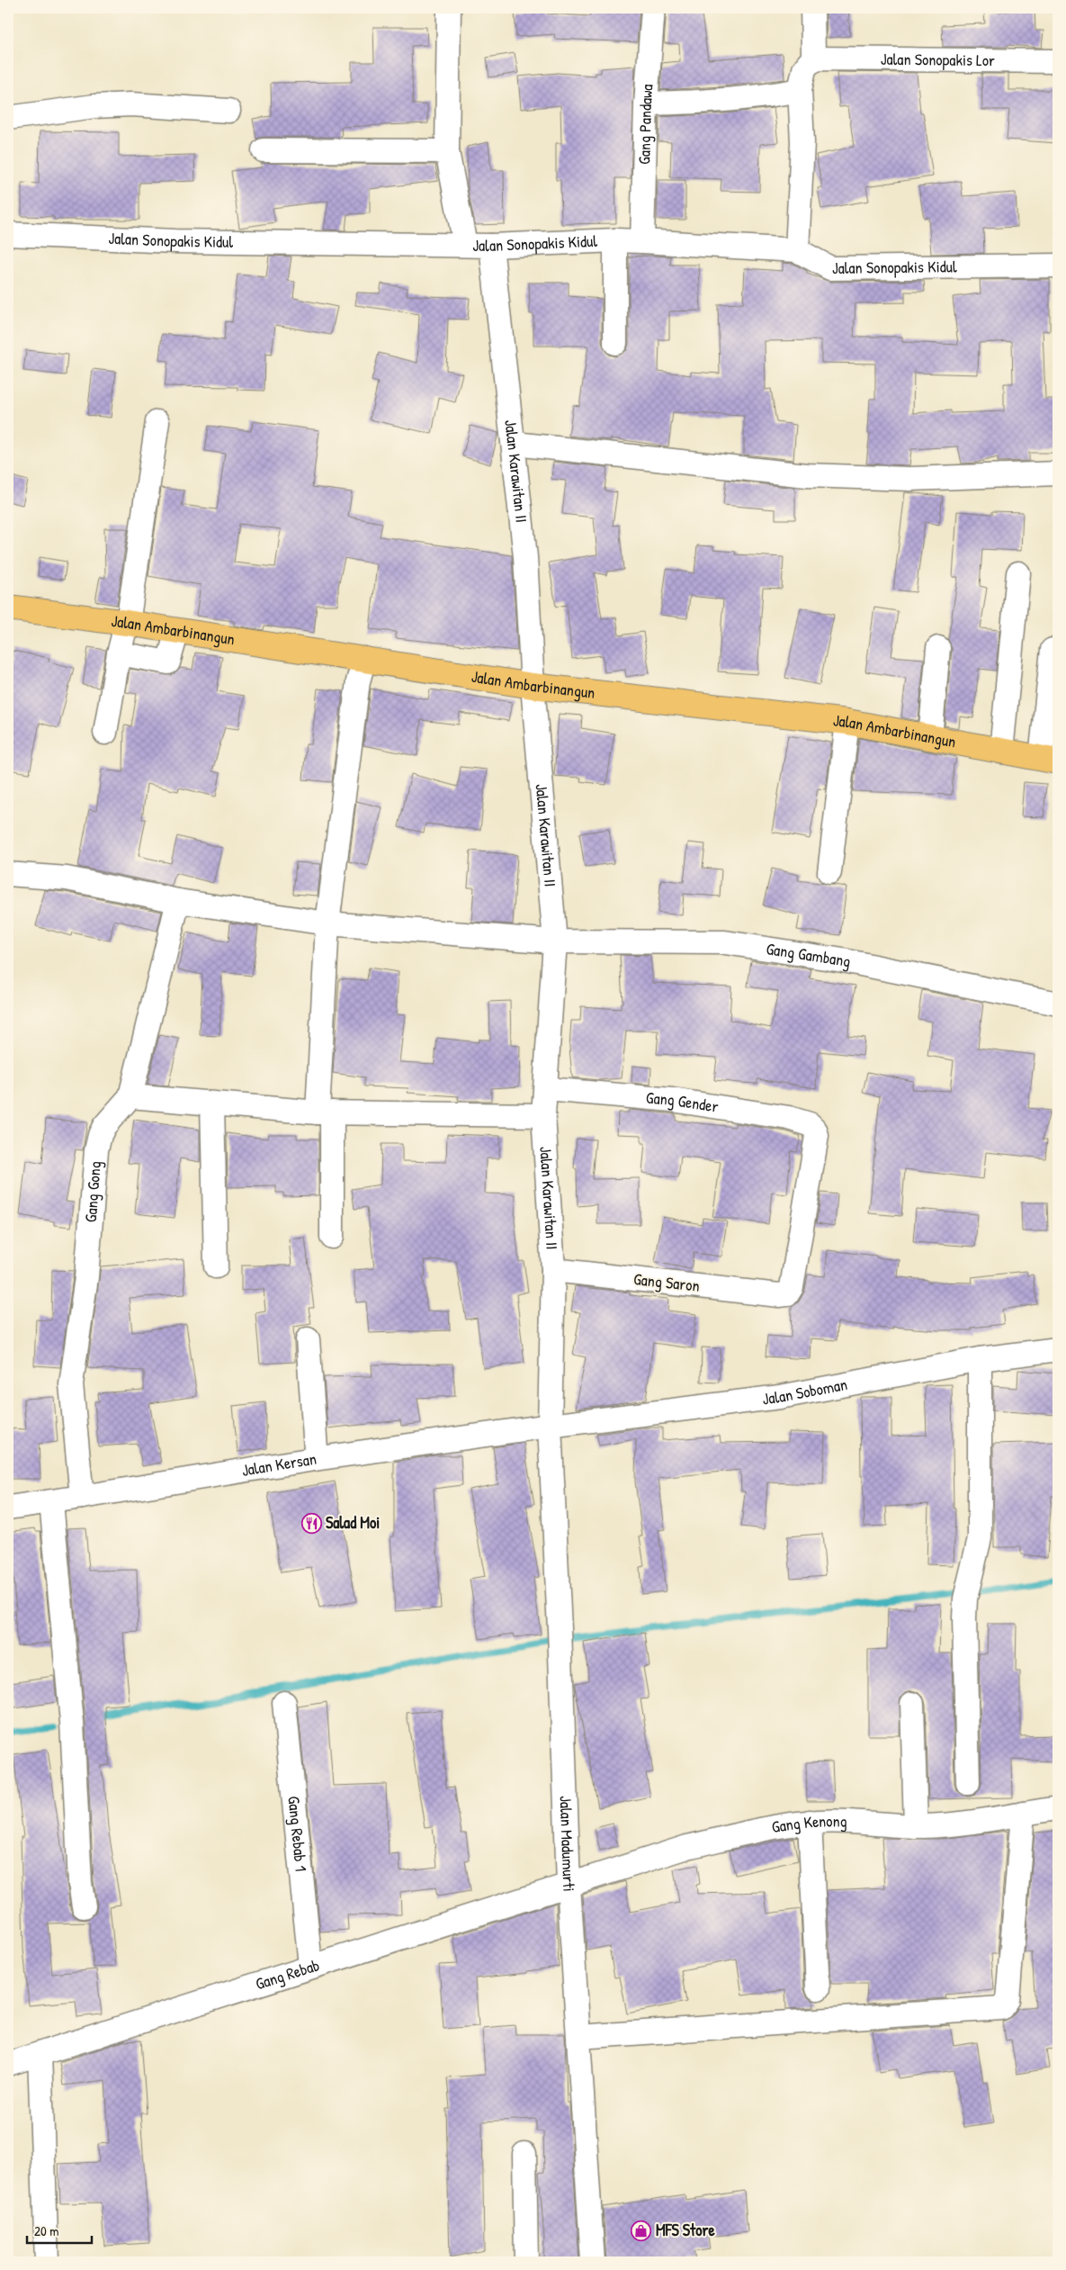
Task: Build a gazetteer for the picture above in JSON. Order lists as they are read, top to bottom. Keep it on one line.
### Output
{"streets":{"main road":["Jalan Ambarbinangun"],"street":["Jalan Sonopakis Lor","Gang Pandawa","Jalan Sonopakis Kidul","Jalan Karawitan II","Gang Gambang","Gang Gender","Gang Gong","Gang Saron","Jalan Soboman","Jalan Kersan","Gang Kenong","Gang Rebab 1","Jalan Madumurti","Gang Rebab"]},"crossings":[["Gang Pandawa","Jalan Sonopakis Kidul"],["Jalan Sonopakis Kidul","Jalan Karawitan II"],["Jalan Karawitan II","Jalan Ambarbinangun"],["Jalan Karawitan II","Gang Gambang"],["Jalan Karawitan II","Gang Gender"],["Jalan Karawitan II","Gang Saron"],["Jalan Karawitan II","Jalan Soboman"],["Jalan Karawitan II","Jalan Kersan"],["Jalan Karawitan II","Jalan Madumurti"],["Gang Gambang","Gang Gong"],["Gang Gender","Gang Saron"],["Gang Gong","Jalan Kersan"],["Jalan Soboman","Jalan Kersan"],["Jalan Soboman","Jalan Madumurti"],["Jalan Kersan","Jalan Madumurti"],["Gang Kenong","Jalan Madumurti"],["Gang Kenong","Gang Rebab"],["Gang Rebab 1","Gang Rebab"],["Jalan Madumurti","Gang Rebab"]],"places":{"restaurant":["Salad Moi"],"shop":["MFS Store"]},"scale_bar":"20 m"}
